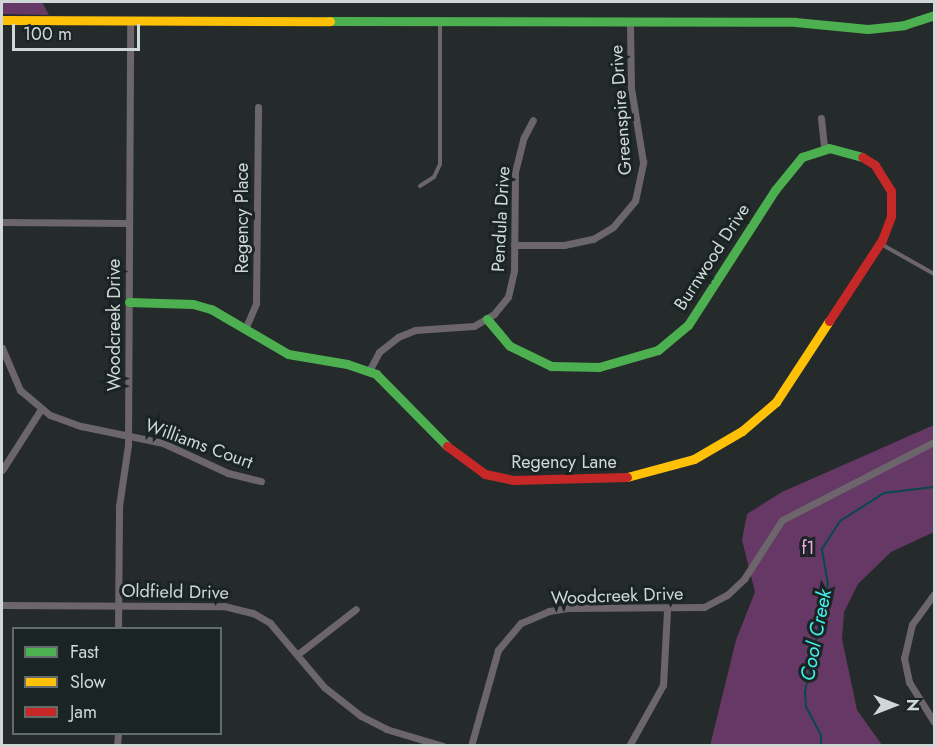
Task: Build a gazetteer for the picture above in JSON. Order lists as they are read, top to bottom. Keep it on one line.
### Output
{"streets":{"street":["Greenspire Drive","Regency Place","Pendula Drive","Burnwood Drive","Woodcreek Drive","Williams Court","Regency Lane","Oldfield Drive"]},"crossings":[["Greenspire Drive","Pendula Drive"],["Regency Place","Regency Lane"],["Pendula Drive","Burnwood Drive"],["Pendula Drive","Regency Lane"],["Burnwood Drive","Regency Lane"],["Woodcreek Drive","Williams Court"],["Woodcreek Drive","Regency Lane"],["Woodcreek Drive","Oldfield Drive"]],"water":["Cool Creek"],"parks":["f1"],"legend":["Fast","Slow","Jam"],"scale_bar":"100 m","north":"right"}
